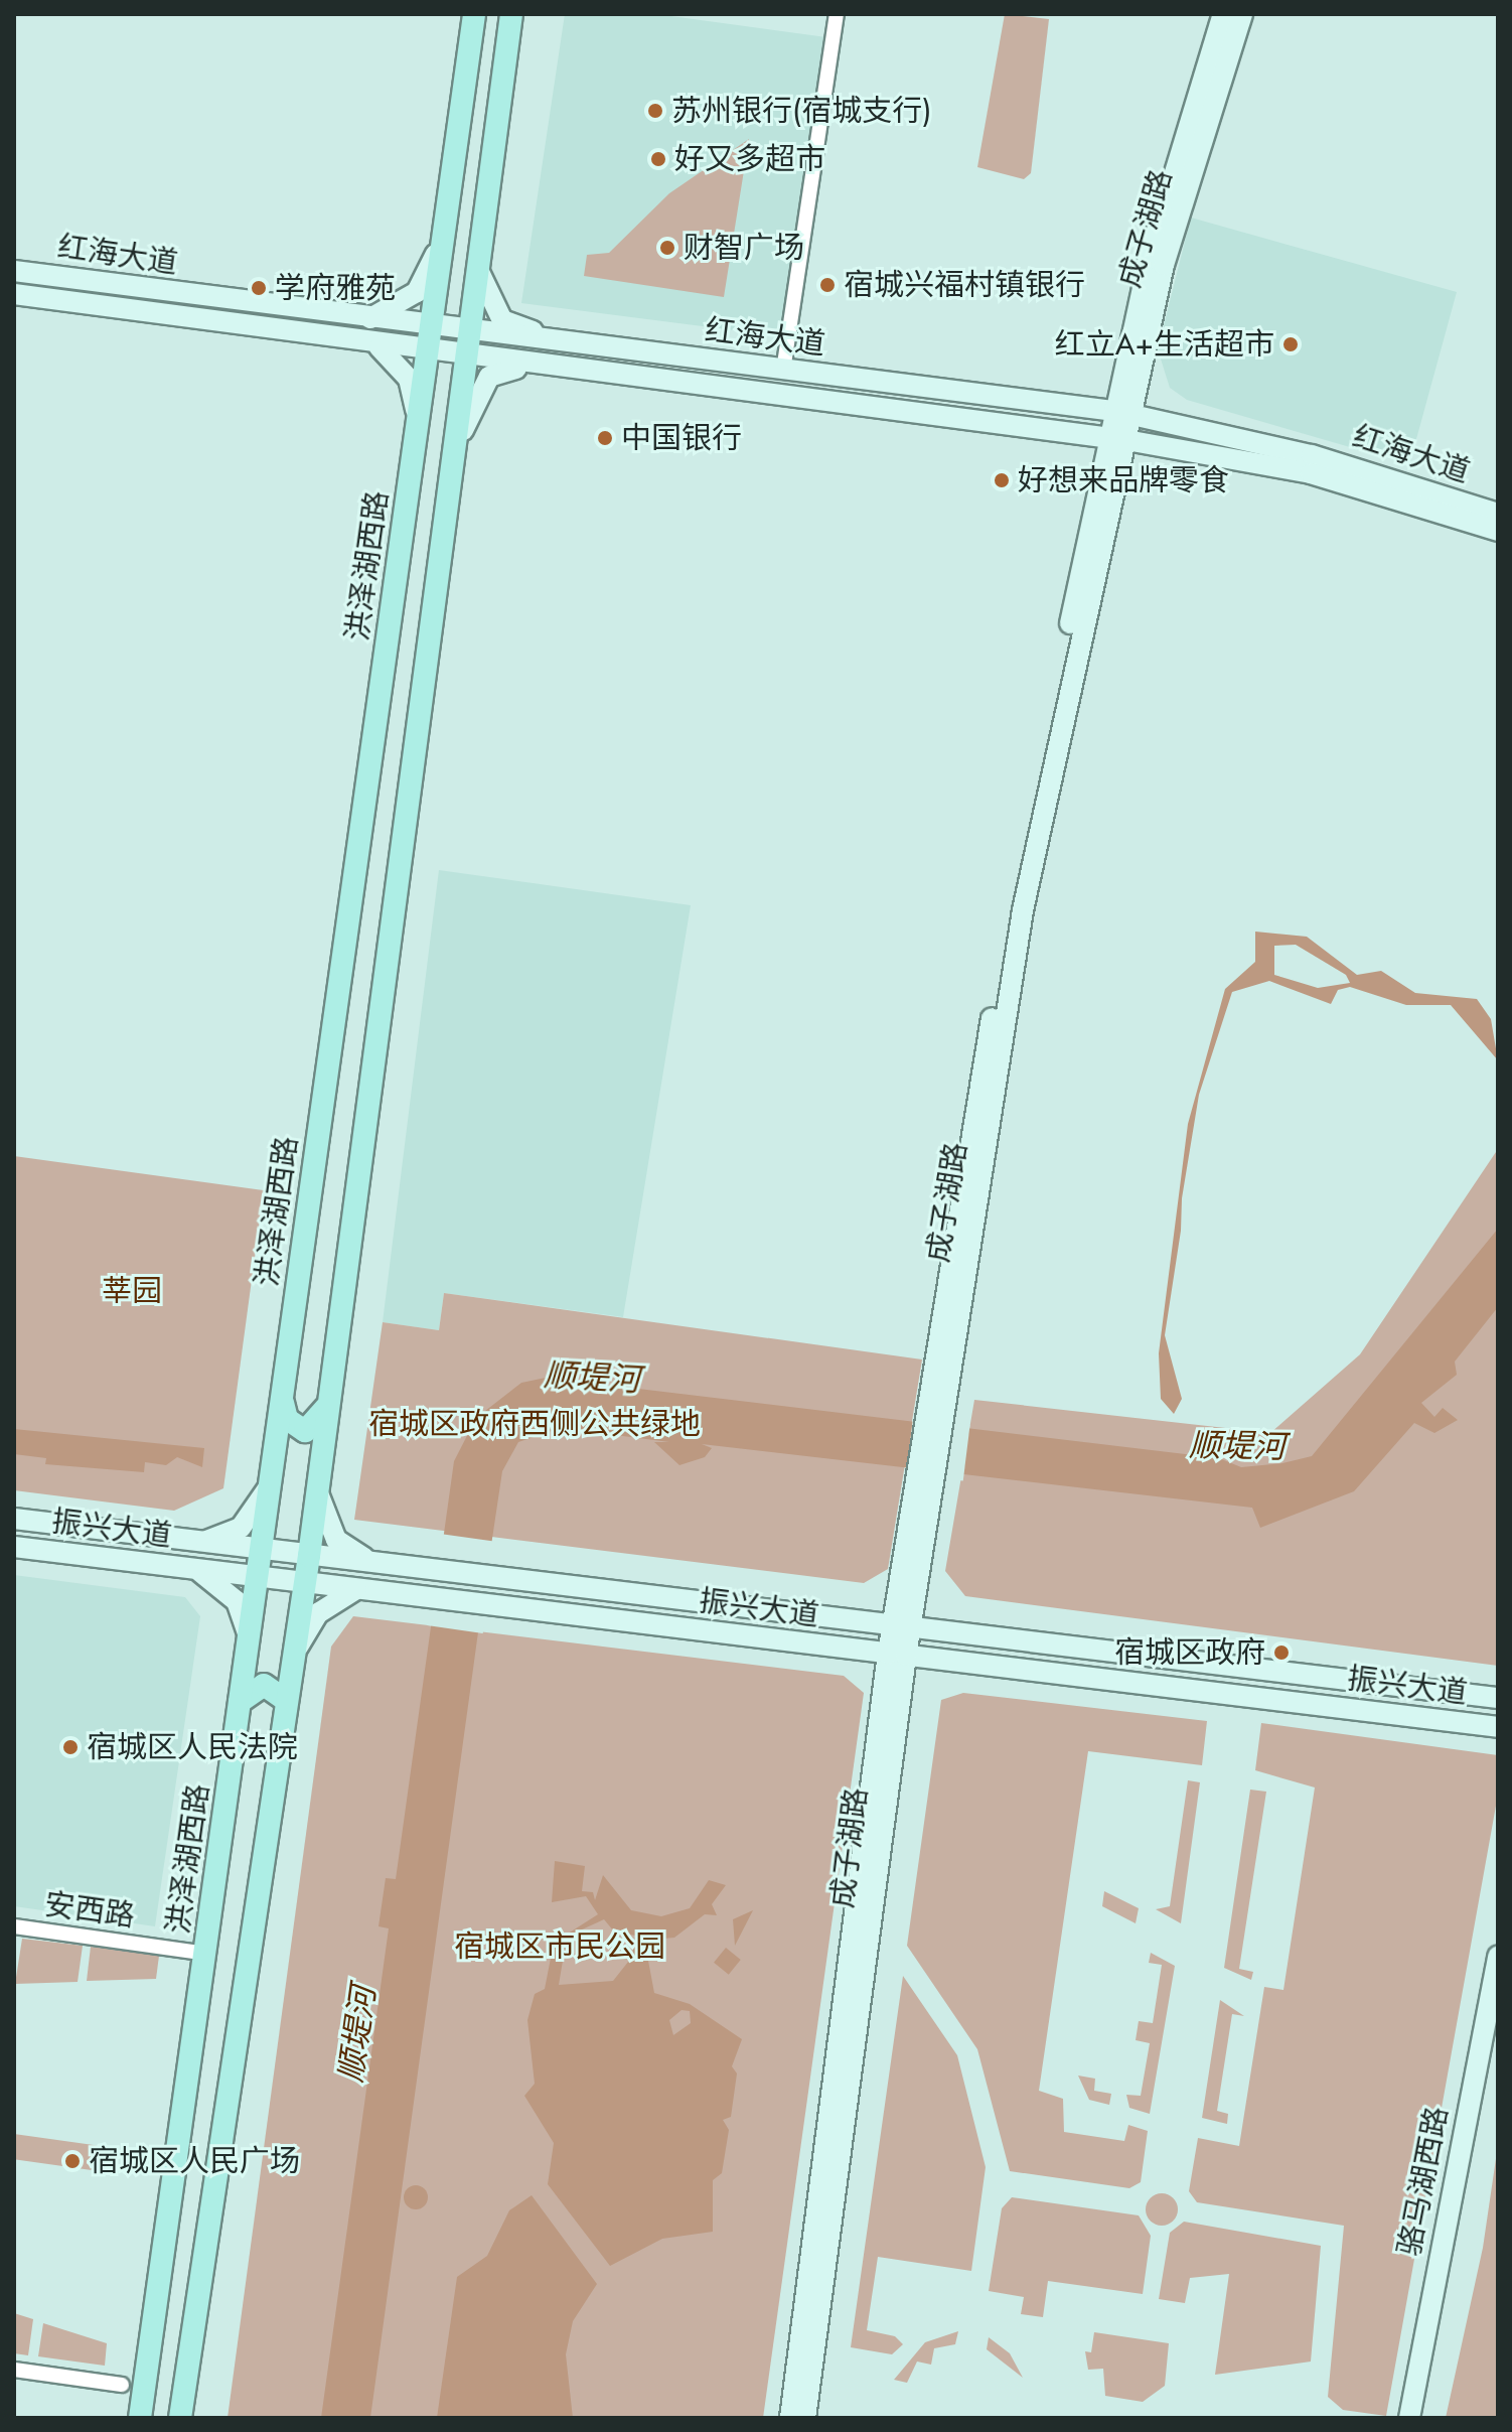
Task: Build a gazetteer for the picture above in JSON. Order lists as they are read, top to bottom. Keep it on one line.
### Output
{"streets":{"main road":["成子湖路","红海大道","洪泽湖西路","振兴大道","骆马湖西路"],"street":["安西路"]},"crossings":[["成子湖路","红海大道"],["成子湖路","振兴大道"],["红海大道","洪泽湖西路"],["洪泽湖西路","振兴大道"],["洪泽湖西路","安西路"]],"water":["顺堤河"],"parks":["莘园","宿城区政府西侧公共绿地","宿城区市民公园"],"places":["苏州银行(宿城支行)","好又多超市","财智广场","宿城兴福村镇银行","学府雅苑","红立A+生活超市","中国银行","好想来品牌零食","宿城区政府","宿城区人民法院","宿城区人民广场"]}
